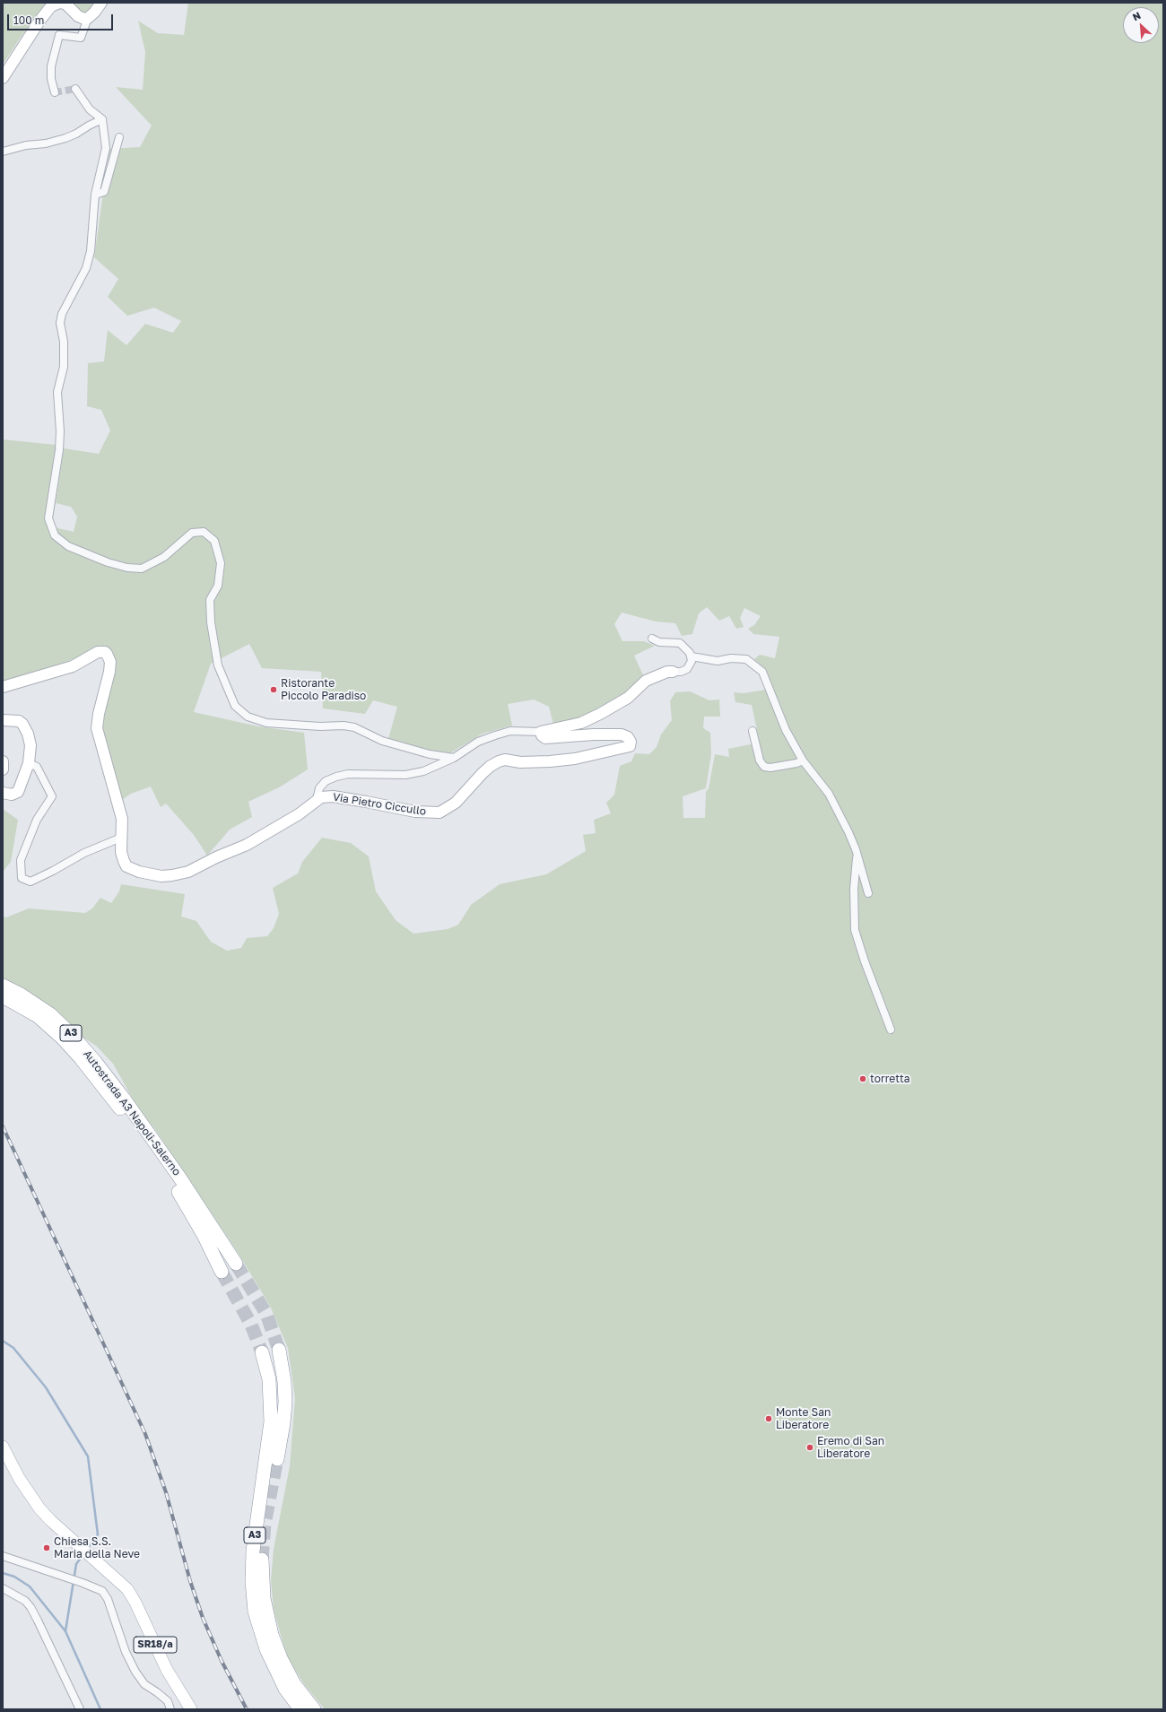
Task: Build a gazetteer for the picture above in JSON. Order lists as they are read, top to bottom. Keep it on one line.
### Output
{"streets":{"highway":["A3","Autostrada A3 Napoli-Salerno"],"main road":["SR18/a"],"street":["Via Pietro Ciccullo"]},"places":["Ristorante Piccolo Paradiso","torretta","Monte San Liberatore","Eremo di San Liberatore","Chiesa S.S. Maria della Neve"],"scale_bar":"100 m","north":"top left"}
